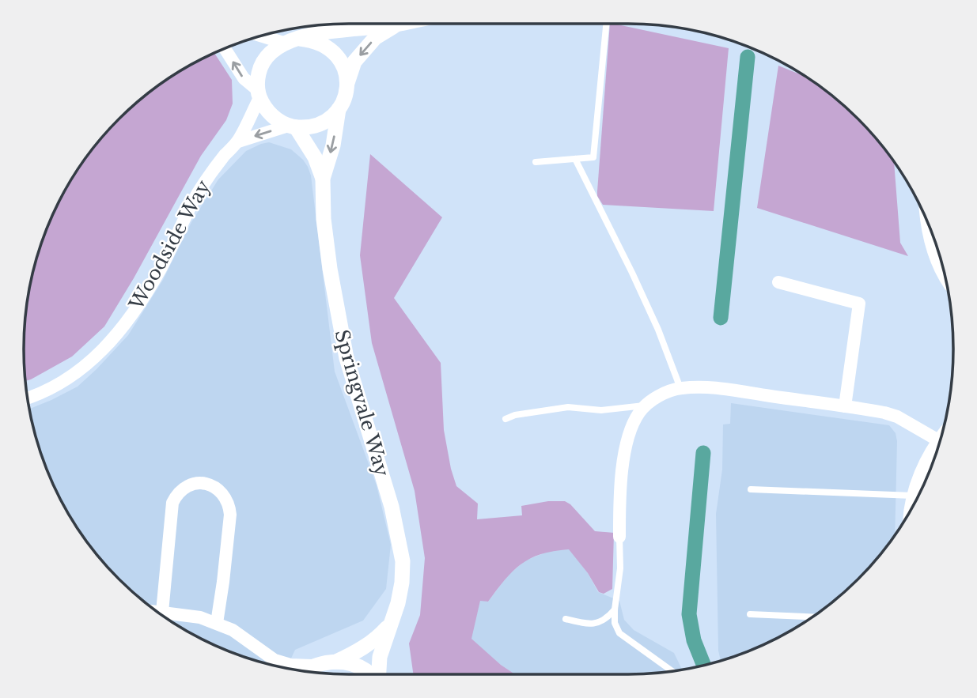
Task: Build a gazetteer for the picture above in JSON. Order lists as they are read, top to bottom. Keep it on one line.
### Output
{"streets":{"street":["Woodside Way","Springvale Way"]},"crossings":[["Woodside Way","Springvale Way"]]}
